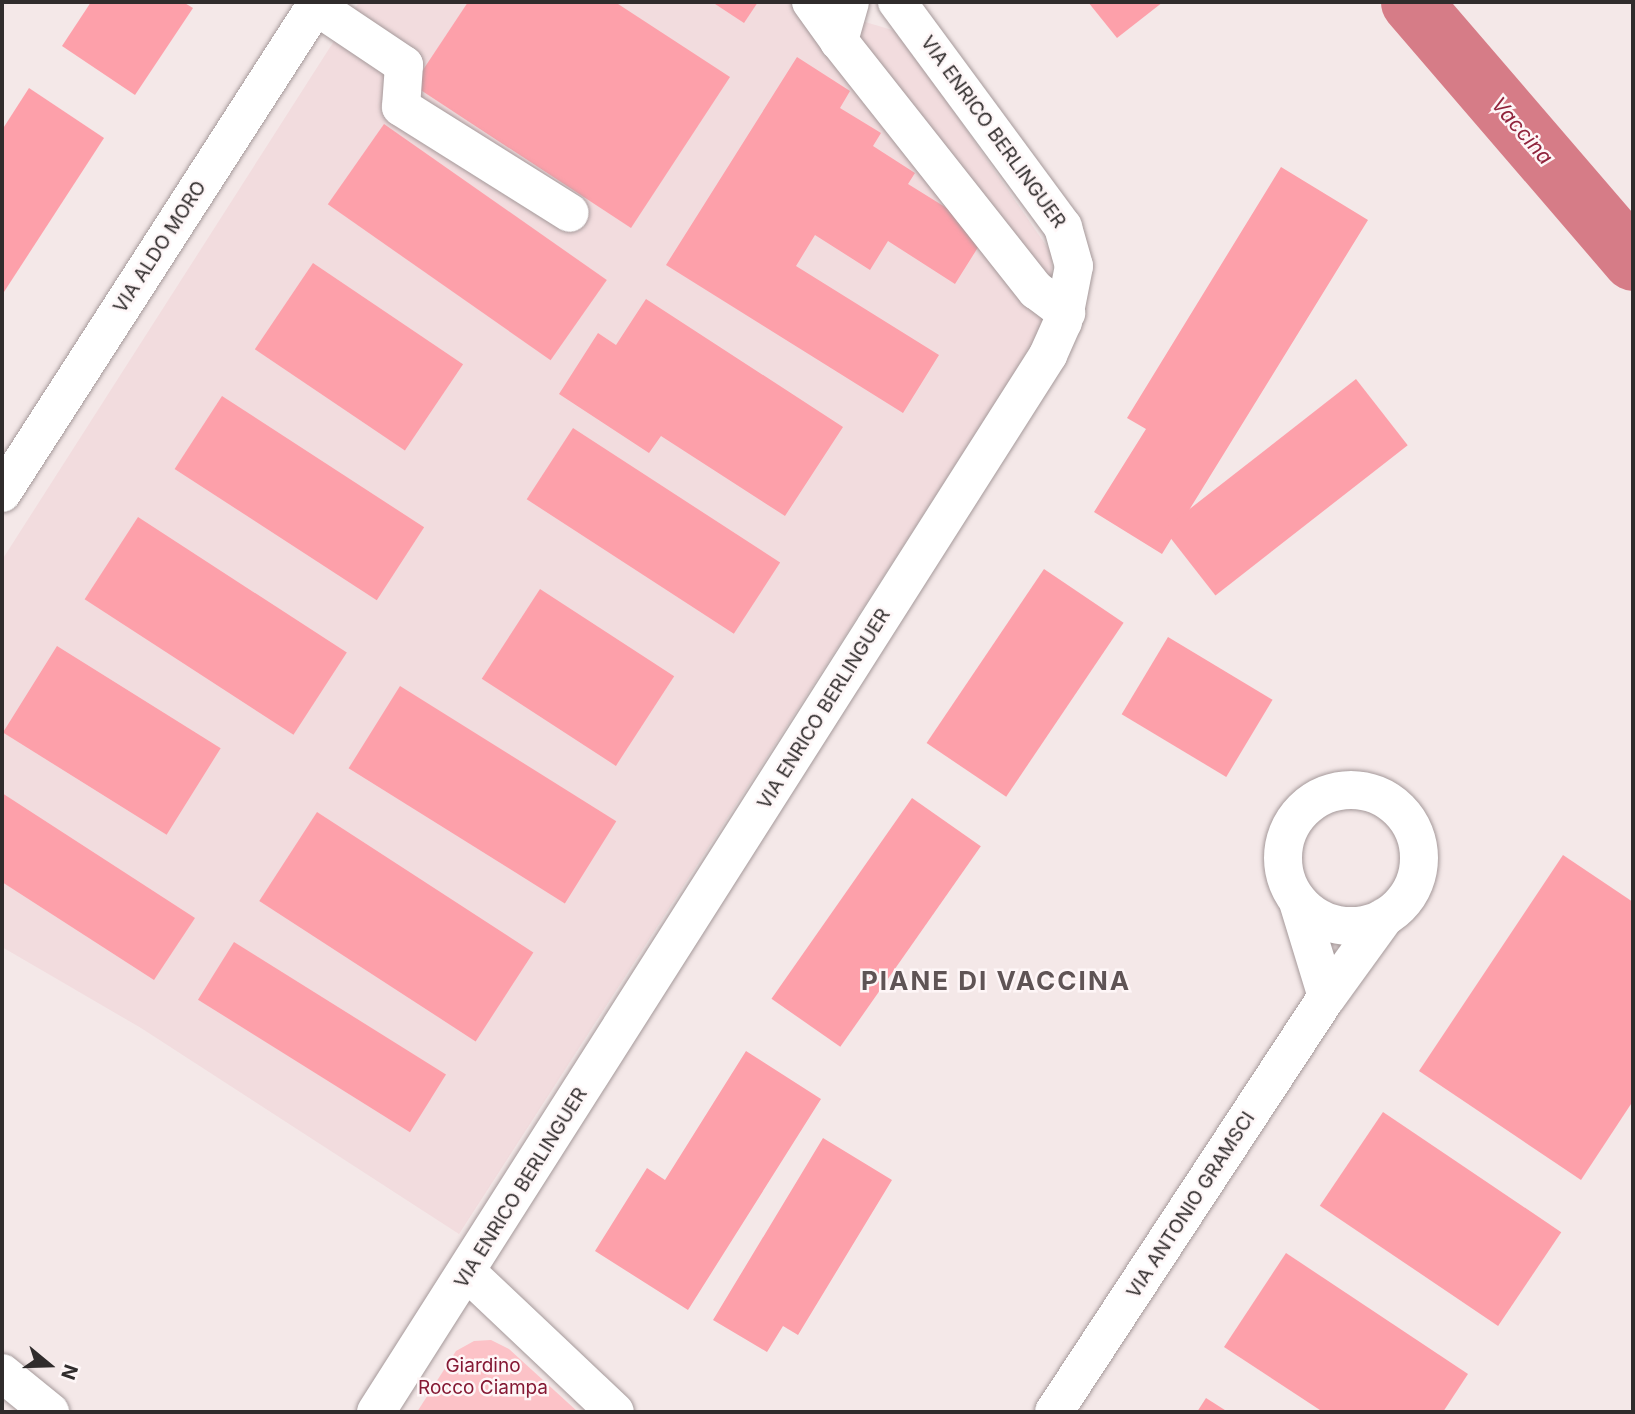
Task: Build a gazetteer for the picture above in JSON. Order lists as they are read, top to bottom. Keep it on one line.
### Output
{"streets":{"street":["VIA ENRICO BERLINGUER","VIA ALDO MORO","VIA ANTONIO GRAMSCI"]},"districts":["PIANE DI VACCINA"],"water":["Vaccina"],"parks":["Giardino Rocco Ciampa"],"north":"right"}
